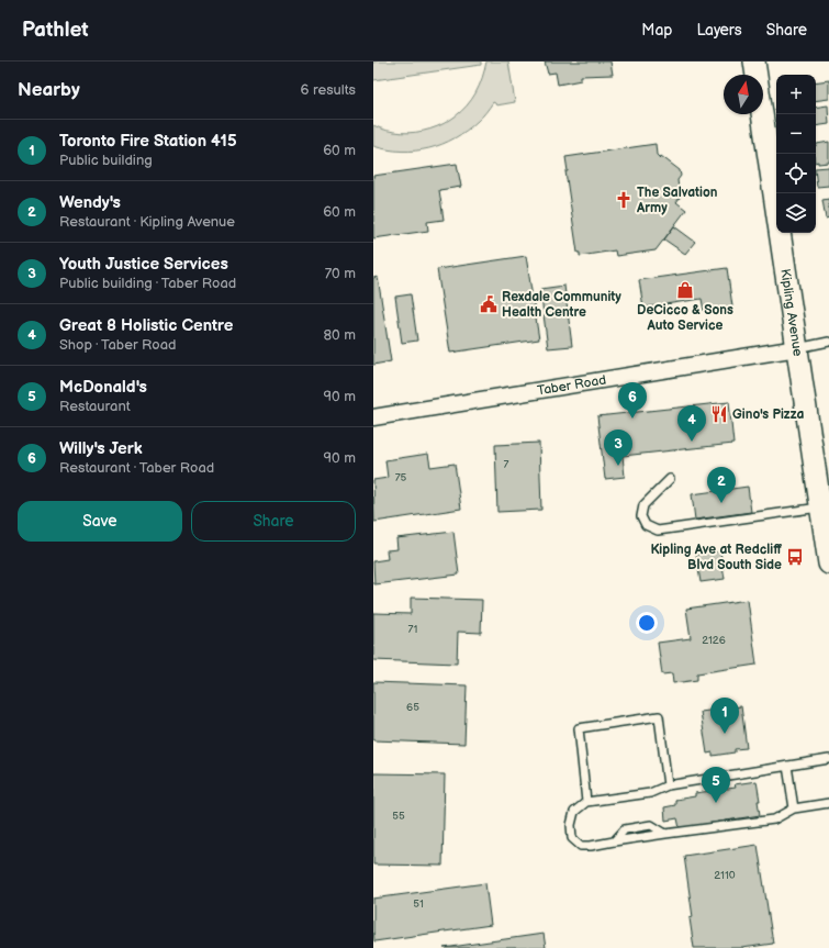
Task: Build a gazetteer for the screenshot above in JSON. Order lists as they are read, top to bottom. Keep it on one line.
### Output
{"streets":{"main road":["Kipling Avenue"],"street":["Taber Road"]},"crossings":[["Kipling Avenue","Taber Road"]],"places":{"church":["The Salvation Army"],"shop":["DeCicco & Sons Auto Service"],"public building":["Rexdale Community Health Centre"],"restaurant":["Gino's Pizza"],"bus stop":["Kipling Ave at Redcliff Blvd South Side"]},"house_numbers":["7","75","71","2126","65","55","2110","51"],"north":"top","page":{"header":"Pathlet","nav":["Map","Layers","Share"],"heading":["Nearby","6 results"],"map_buttons":["+","−"],"list":[{"mark":"1","name":"Toronto Fire Station 415","note":"Public building","value":"60 m"},{"mark":"2","name":"Wendy's","note":"Restaurant · Kipling Avenue","value":"60 m"},{"mark":"3","name":"Youth Justice Services","note":"Public building · Taber Road","value":"70 m"},{"mark":"4","name":"Great 8 Holistic Centre","note":"Shop · Taber Road","value":"80 m"},{"mark":"5","name":"McDonald's","note":"Restaurant","value":"90 m"},{"mark":"6","name":"Willy's Jerk","note":"Restaurant · Taber Road","value":"90 m"}],"pins":["6","4","3","2","1","5"],"buttons":["Save","Share"]}}
